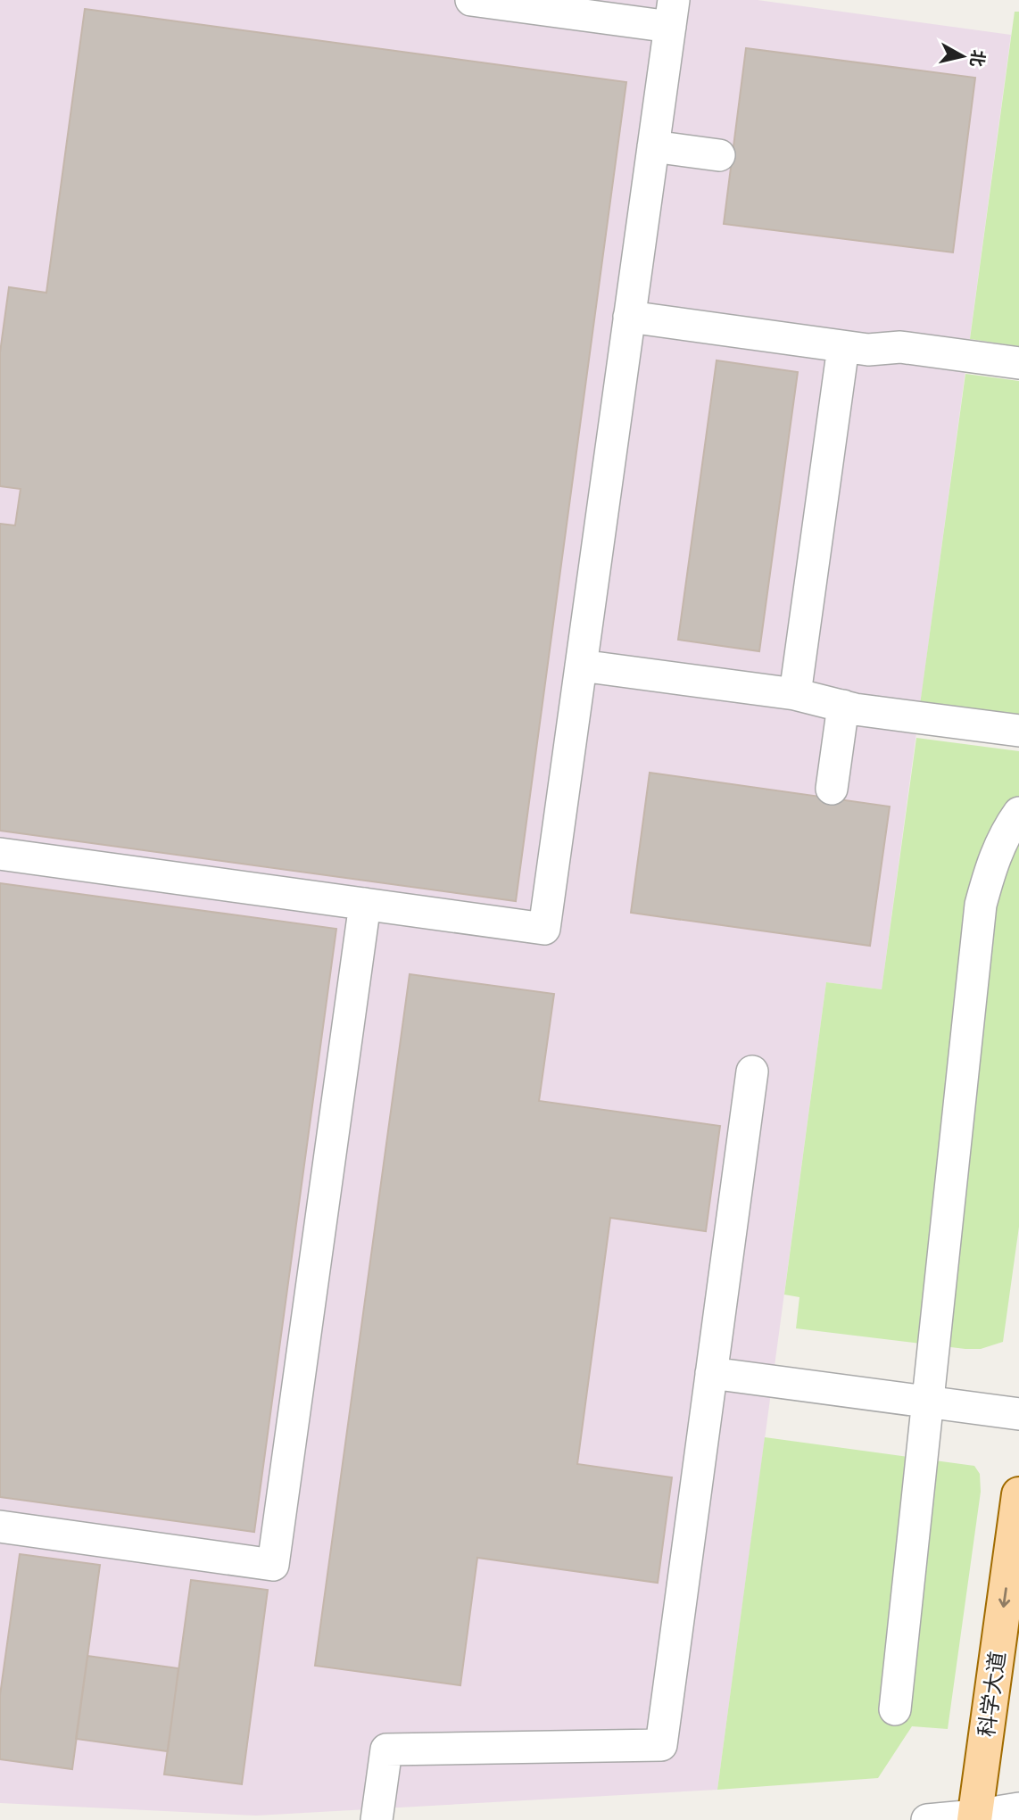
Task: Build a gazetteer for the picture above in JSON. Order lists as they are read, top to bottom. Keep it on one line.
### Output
{"streets":{"main road":["科学大道"]},"one_way":["科学大道"],"north":"right"}
